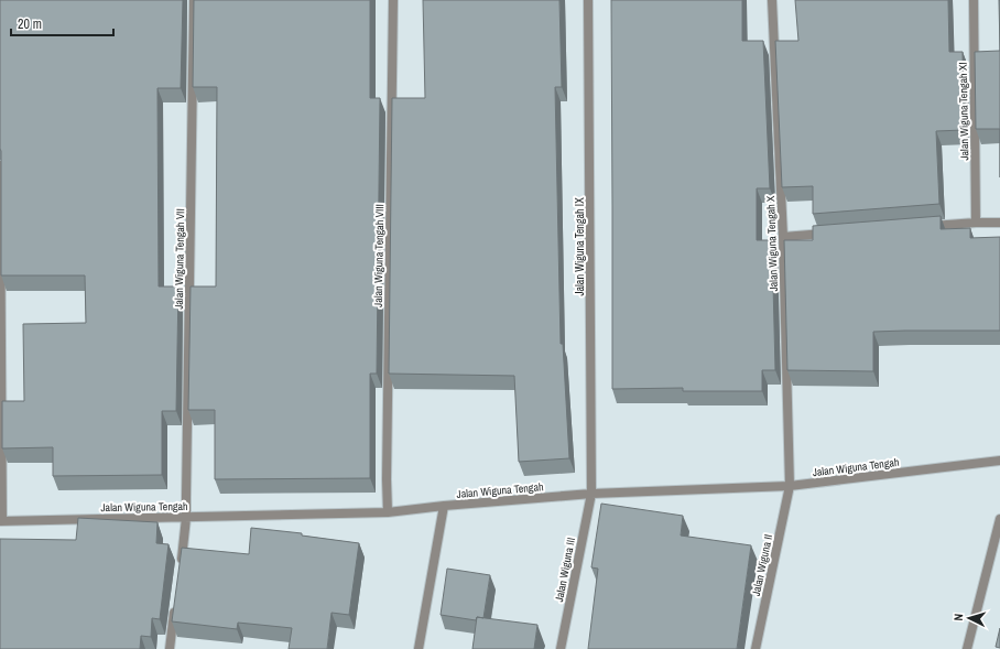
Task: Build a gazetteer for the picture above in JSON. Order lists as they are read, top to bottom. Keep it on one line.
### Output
{"streets":{"street":["Jalan Wiguna Tengah XI","Jalan Wiguna Tengah X","Jalan Wiguna Tengah IX","Jalan Wiguna Tengah VIII","Jalan Wiguna Tengah VII","Jalan Wiguna Tengah","Jalan Wiguna II","Jalan Wiguna III"]},"crossings":[["Jalan Wiguna Tengah X","Jalan Wiguna Tengah"],["Jalan Wiguna Tengah X","Jalan Wiguna II"],["Jalan Wiguna Tengah IX","Jalan Wiguna Tengah"],["Jalan Wiguna Tengah IX","Jalan Wiguna III"],["Jalan Wiguna Tengah VIII","Jalan Wiguna Tengah"],["Jalan Wiguna Tengah VII","Jalan Wiguna Tengah"],["Jalan Wiguna Tengah","Jalan Wiguna II"],["Jalan Wiguna Tengah","Jalan Wiguna III"]],"scale_bar":"20 m","north":"left"}
